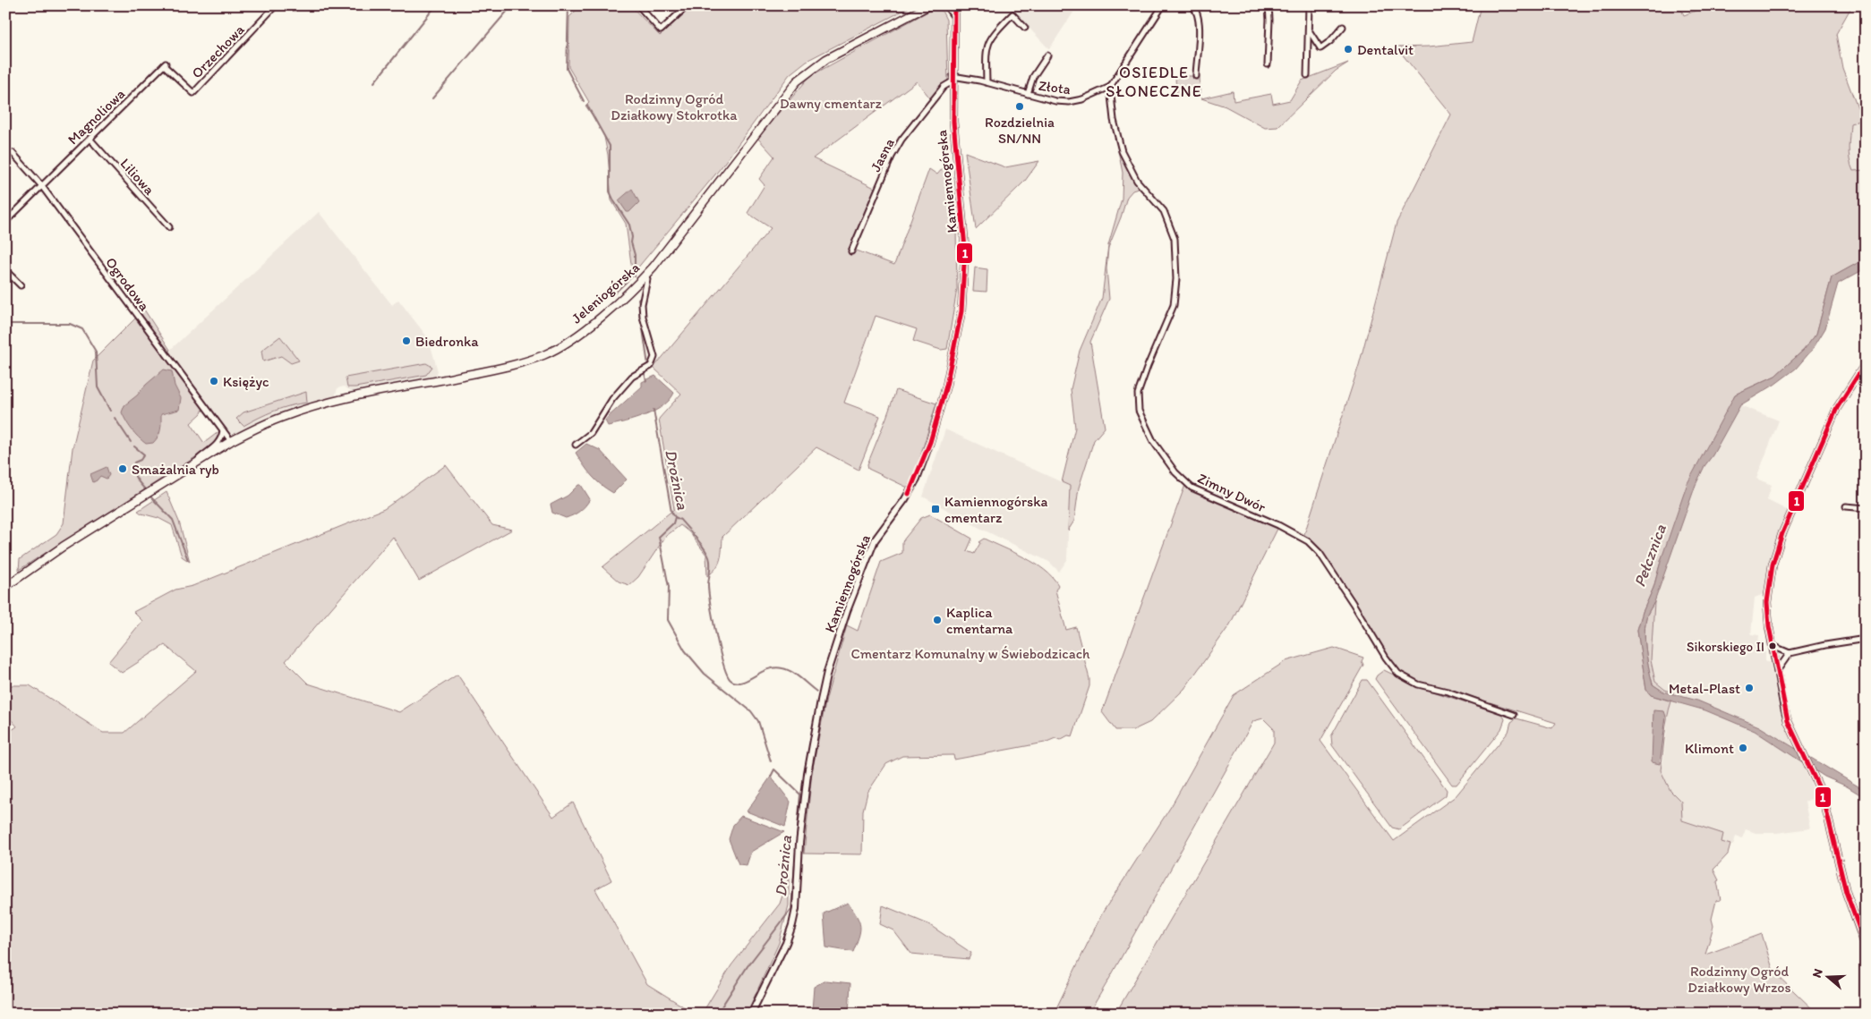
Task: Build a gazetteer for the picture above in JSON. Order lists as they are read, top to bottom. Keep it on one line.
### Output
{"streets":{"main road":["Jeleniogórska"],"street":["Orzechowa","Złota","Magnoliowa","Jasna","Liliowa","Kamiennogórska","Ogrodowa","Zimny Dwór"]},"crossings":[["Orzechowa","Magnoliowa"],["Złota","Jasna"],["Złota","Kamiennogórska"],["Złota","Zimny Dwór"],["Magnoliowa","Liliowa"],["Magnoliowa","Ogrodowa"],["Jasna","Kamiennogórska"],["Ogrodowa","Jeleniogórska"]],"districts":["OSIEDLE SŁONECZNE"],"water":["Drożnica","Pełcznica"],"parks":["Rodzinny Ogród Działkowy Stokrotka","Dawny cmentarz","Cmentarz Komunalny w Świebodzicach","Rodzinny Ogród Działkowy Wrzos"],"places":{"other":["Dentalvit","Rozdzielnia SN/NN","Biedronka","Księżyc","Smażalnia ryb","Kaplica cmentarna","Sikorskiego II","Metal-Plast","Klimont"],"transit":["Kamiennogórska cmentarz"]},"lines":["transit line 1"],"north":"left"}
